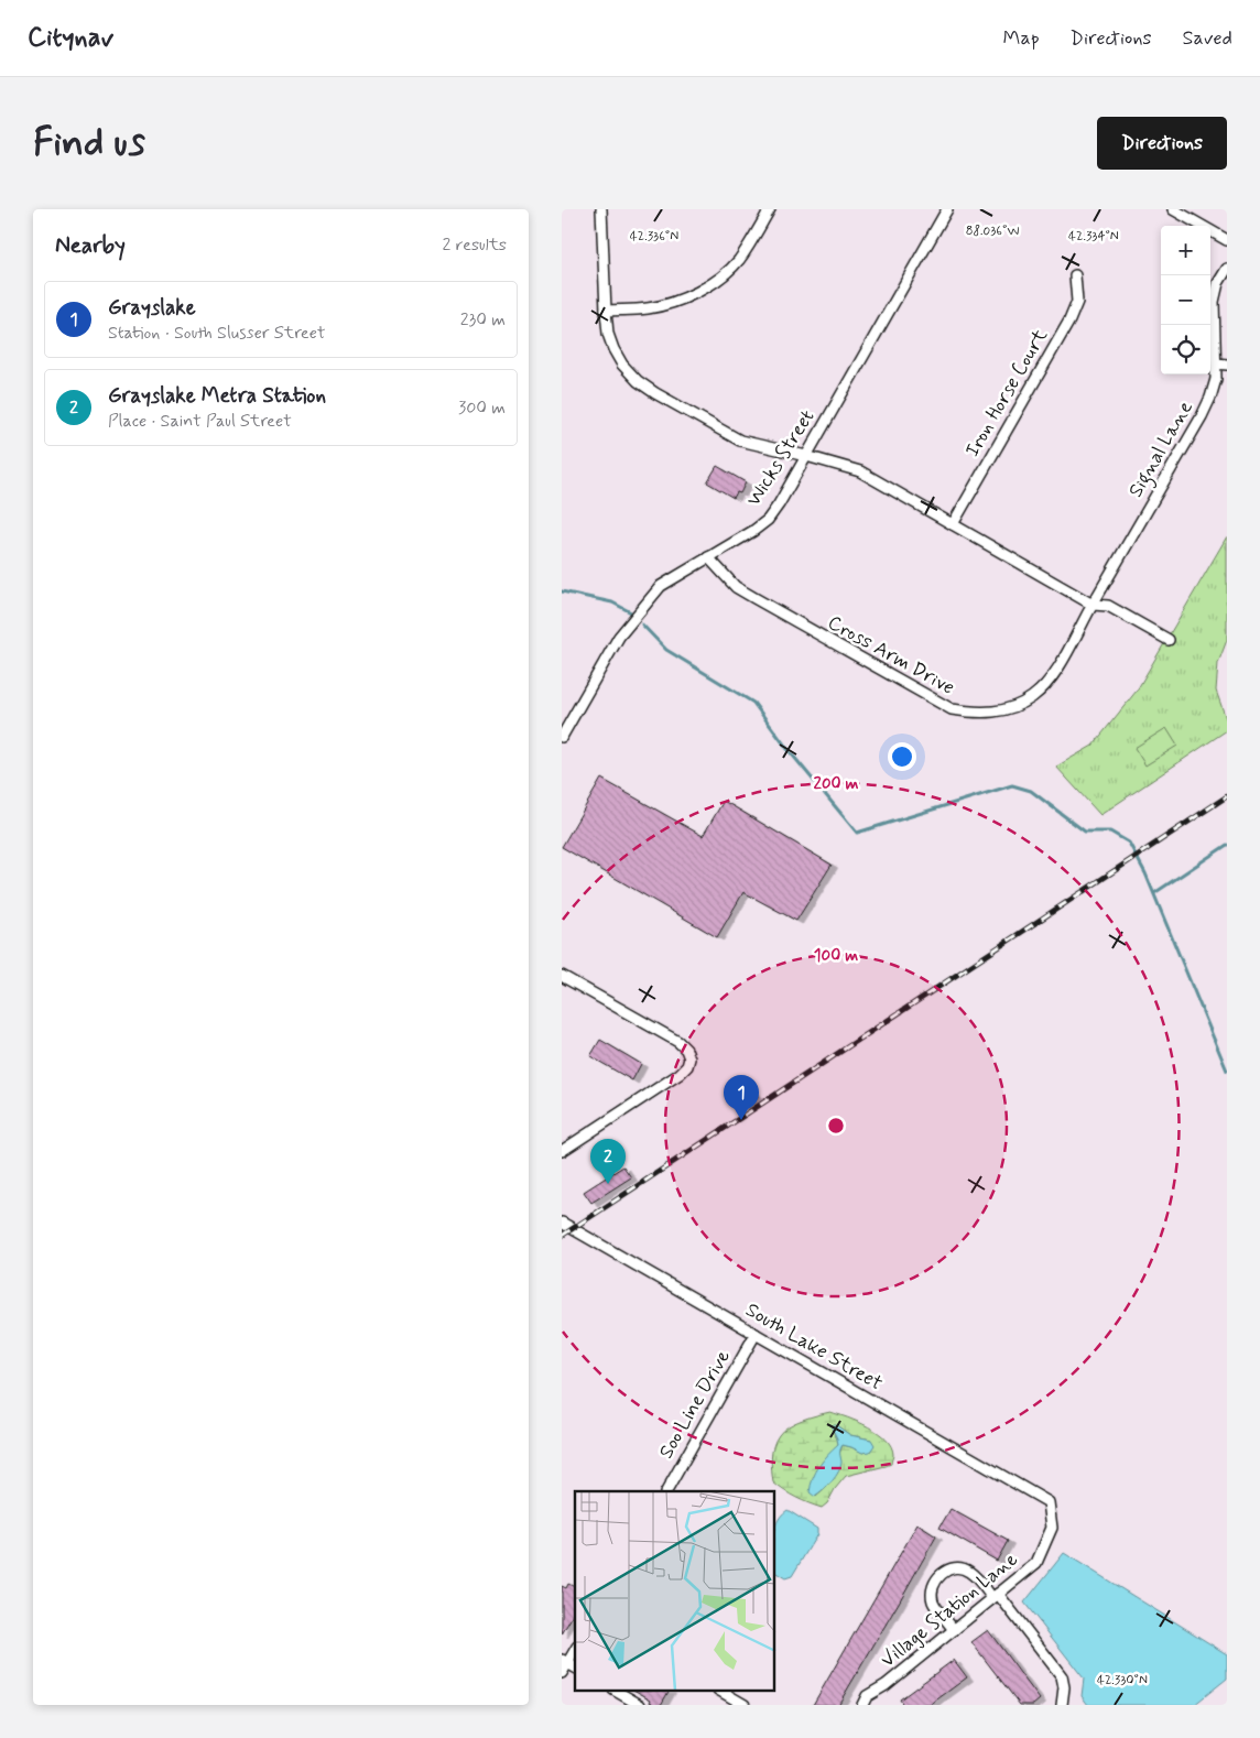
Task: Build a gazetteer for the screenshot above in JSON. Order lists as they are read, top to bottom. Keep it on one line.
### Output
{"streets":{"street":["Iron Horse Court","Signal Lane","Wicks Street","Cross Arm Drive","South Lake Street","Soo Line Drive","Village Station Lane"]},"crossings":[["Signal Lane","Cross Arm Drive"],["Wicks Street","Cross Arm Drive"],["South Lake Street","Soo Line Drive"],["South Lake Street","Village Station Lane"]],"page":{"header":"Citynav","nav":["Map","Directions","Saved"],"buttons":"Directions","title":"Find us","heading":["Nearby","2 results"],"map_buttons":["+","−"],"list":[{"mark":"1","name":"Grayslake","note":"Station · South Slusser Street","value":"230 m"},{"mark":"2","name":"Grayslake Metra Station","note":"Place · Saint Paul Street","value":"300 m"}],"pins":["1","2"]},"coordinates":["88.036°W","42.336°N","42.334°N","42.330°N"],"rings":["200 m","100 m"]}
